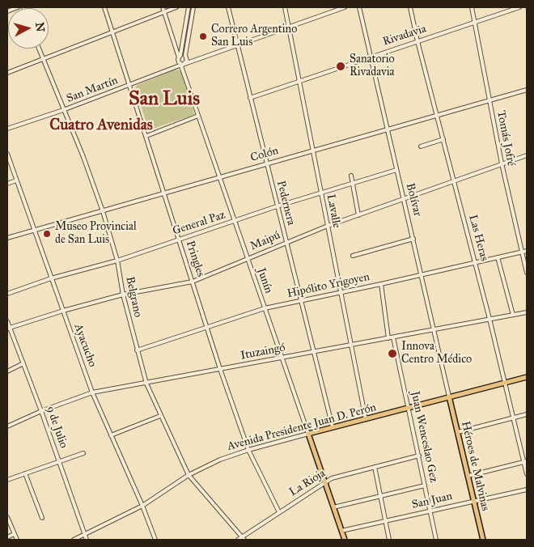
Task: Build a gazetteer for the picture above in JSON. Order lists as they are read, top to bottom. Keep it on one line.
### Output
{"streets":{"main road":["Avenida Presidente Juan D. Perón","Héroes de Malvinas"],"street":["Rivadavia","San Martín","Tomás Jofré","Colón","Bolívar","Pedernera","Lavalle","General Paz","Las Heras","Maipú","Pringles","Junín","Hipólito Yrigoyen","Belgrano","Ayacucho","Ituzaingó","9 de Julio","Juan Wenceslao Gez","La Rioja","San Juan"]},"crossings":[["Rivadavia","Tomás Jofré"],["Rivadavia","Bolívar"],["Rivadavia","Pedernera"],["Rivadavia","Lavalle"],["Rivadavia","Las Heras"],["San Martín","Pedernera"],["San Martín","Lavalle"],["San Martín","Pringles"],["San Martín","Junín"],["San Martín","Belgrano"],["Tomás Jofré","Colón"],["Tomás Jofré","Maipú"],["Tomás Jofré","Hipólito Yrigoyen"],["Colón","Bolívar"],["Colón","Pedernera"],["Colón","Lavalle"],["Colón","Las Heras"],["Colón","Pringles"],["Colón","Junín"],["Colón","Belgrano"],["Colón","Ayacucho"],["Bolívar","General Paz"],["Bolívar","Maipú"],["Bolívar","Hipólito Yrigoyen"],["Bolívar","Ituzaingó"],["Bolívar","Avenida Presidente Juan D. Perón"],["Bolívar","Héroes de Malvinas"],["Pedernera","General Paz"],["Pedernera","Maipú"],["Pedernera","Hipólito Yrigoyen"],["Pedernera","Ituzaingó"],["Pedernera","Avenida Presidente Juan D. Perón"],["Lavalle","General Paz"],["Lavalle","Maipú"],["Lavalle","Hipólito Yrigoyen"],["Lavalle","Ituzaingó"],["Lavalle","Avenida Presidente Juan D. Perón"],["General Paz","Pringles"],["General Paz","Junín"],["General Paz","Belgrano"],["General Paz","Ayacucho"],["Las Heras","Maipú"],["Las Heras","Hipólito Yrigoyen"],["Las Heras","Ituzaingó"],["Las Heras","Avenida Presidente Juan D. Perón"],["Maipú","Pringles"],["Maipú","Junín"],["Maipú","Belgrano"],["Maipú","Ayacucho"],["Maipú","9 de Julio"],["Pringles","Hipólito Yrigoyen"],["Pringles","Ituzaingó"],["Pringles","Avenida Presidente Juan D. Perón"],["Pringles","La Rioja"],["Junín","Hipólito Yrigoyen"],["Junín","Ituzaingó"],["Junín","Avenida Presidente Juan D. Perón"],["Hipólito Yrigoyen","Belgrano"],["Belgrano","Ituzaingó"],["Belgrano","Avenida Presidente Juan D. Perón"],["Belgrano","La Rioja"],["Ayacucho","Ituzaingó"],["Ayacucho","Avenida Presidente Juan D. Perón"],["Ituzaingó","9 de Julio"],["Ituzaingó","Juan Wenceslao Gez"],["9 de Julio","Avenida Presidente Juan D. Perón"],["Avenida Presidente Juan D. Perón","Juan Wenceslao Gez"],["Avenida Presidente Juan D. Perón","Héroes de Malvinas"],["Juan Wenceslao Gez","La Rioja"],["Juan Wenceslao Gez","San Juan"],["Héroes de Malvinas","San Juan"]],"districts":["San Luis","Cuatro Avenidas"],"places":["Correro Argentino San Luis","Sanatorio Rivadavia","Museo Provincial de San Luis","Innova Centro Médico"],"north":"right"}
